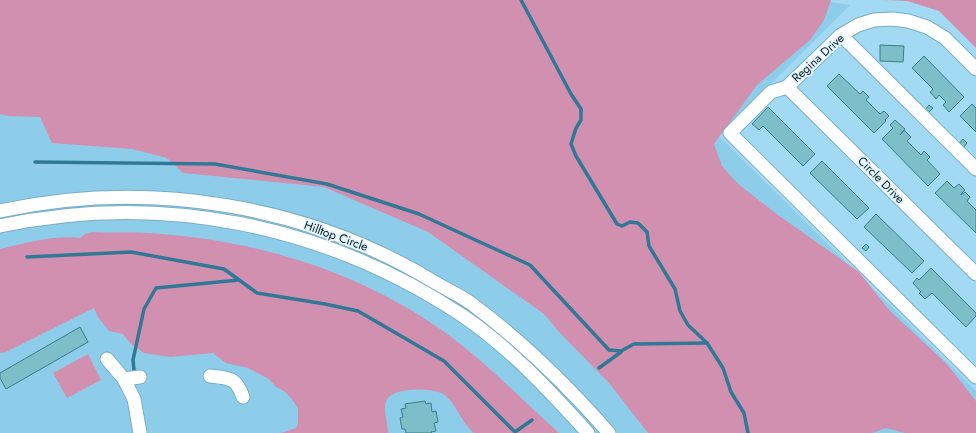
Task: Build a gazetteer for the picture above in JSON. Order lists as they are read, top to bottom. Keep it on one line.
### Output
{"streets":{"street":["Regina Drive","Circle Drive","Hilltop Circle"]},"crossings":[["Regina Drive","Circle Drive"]]}
